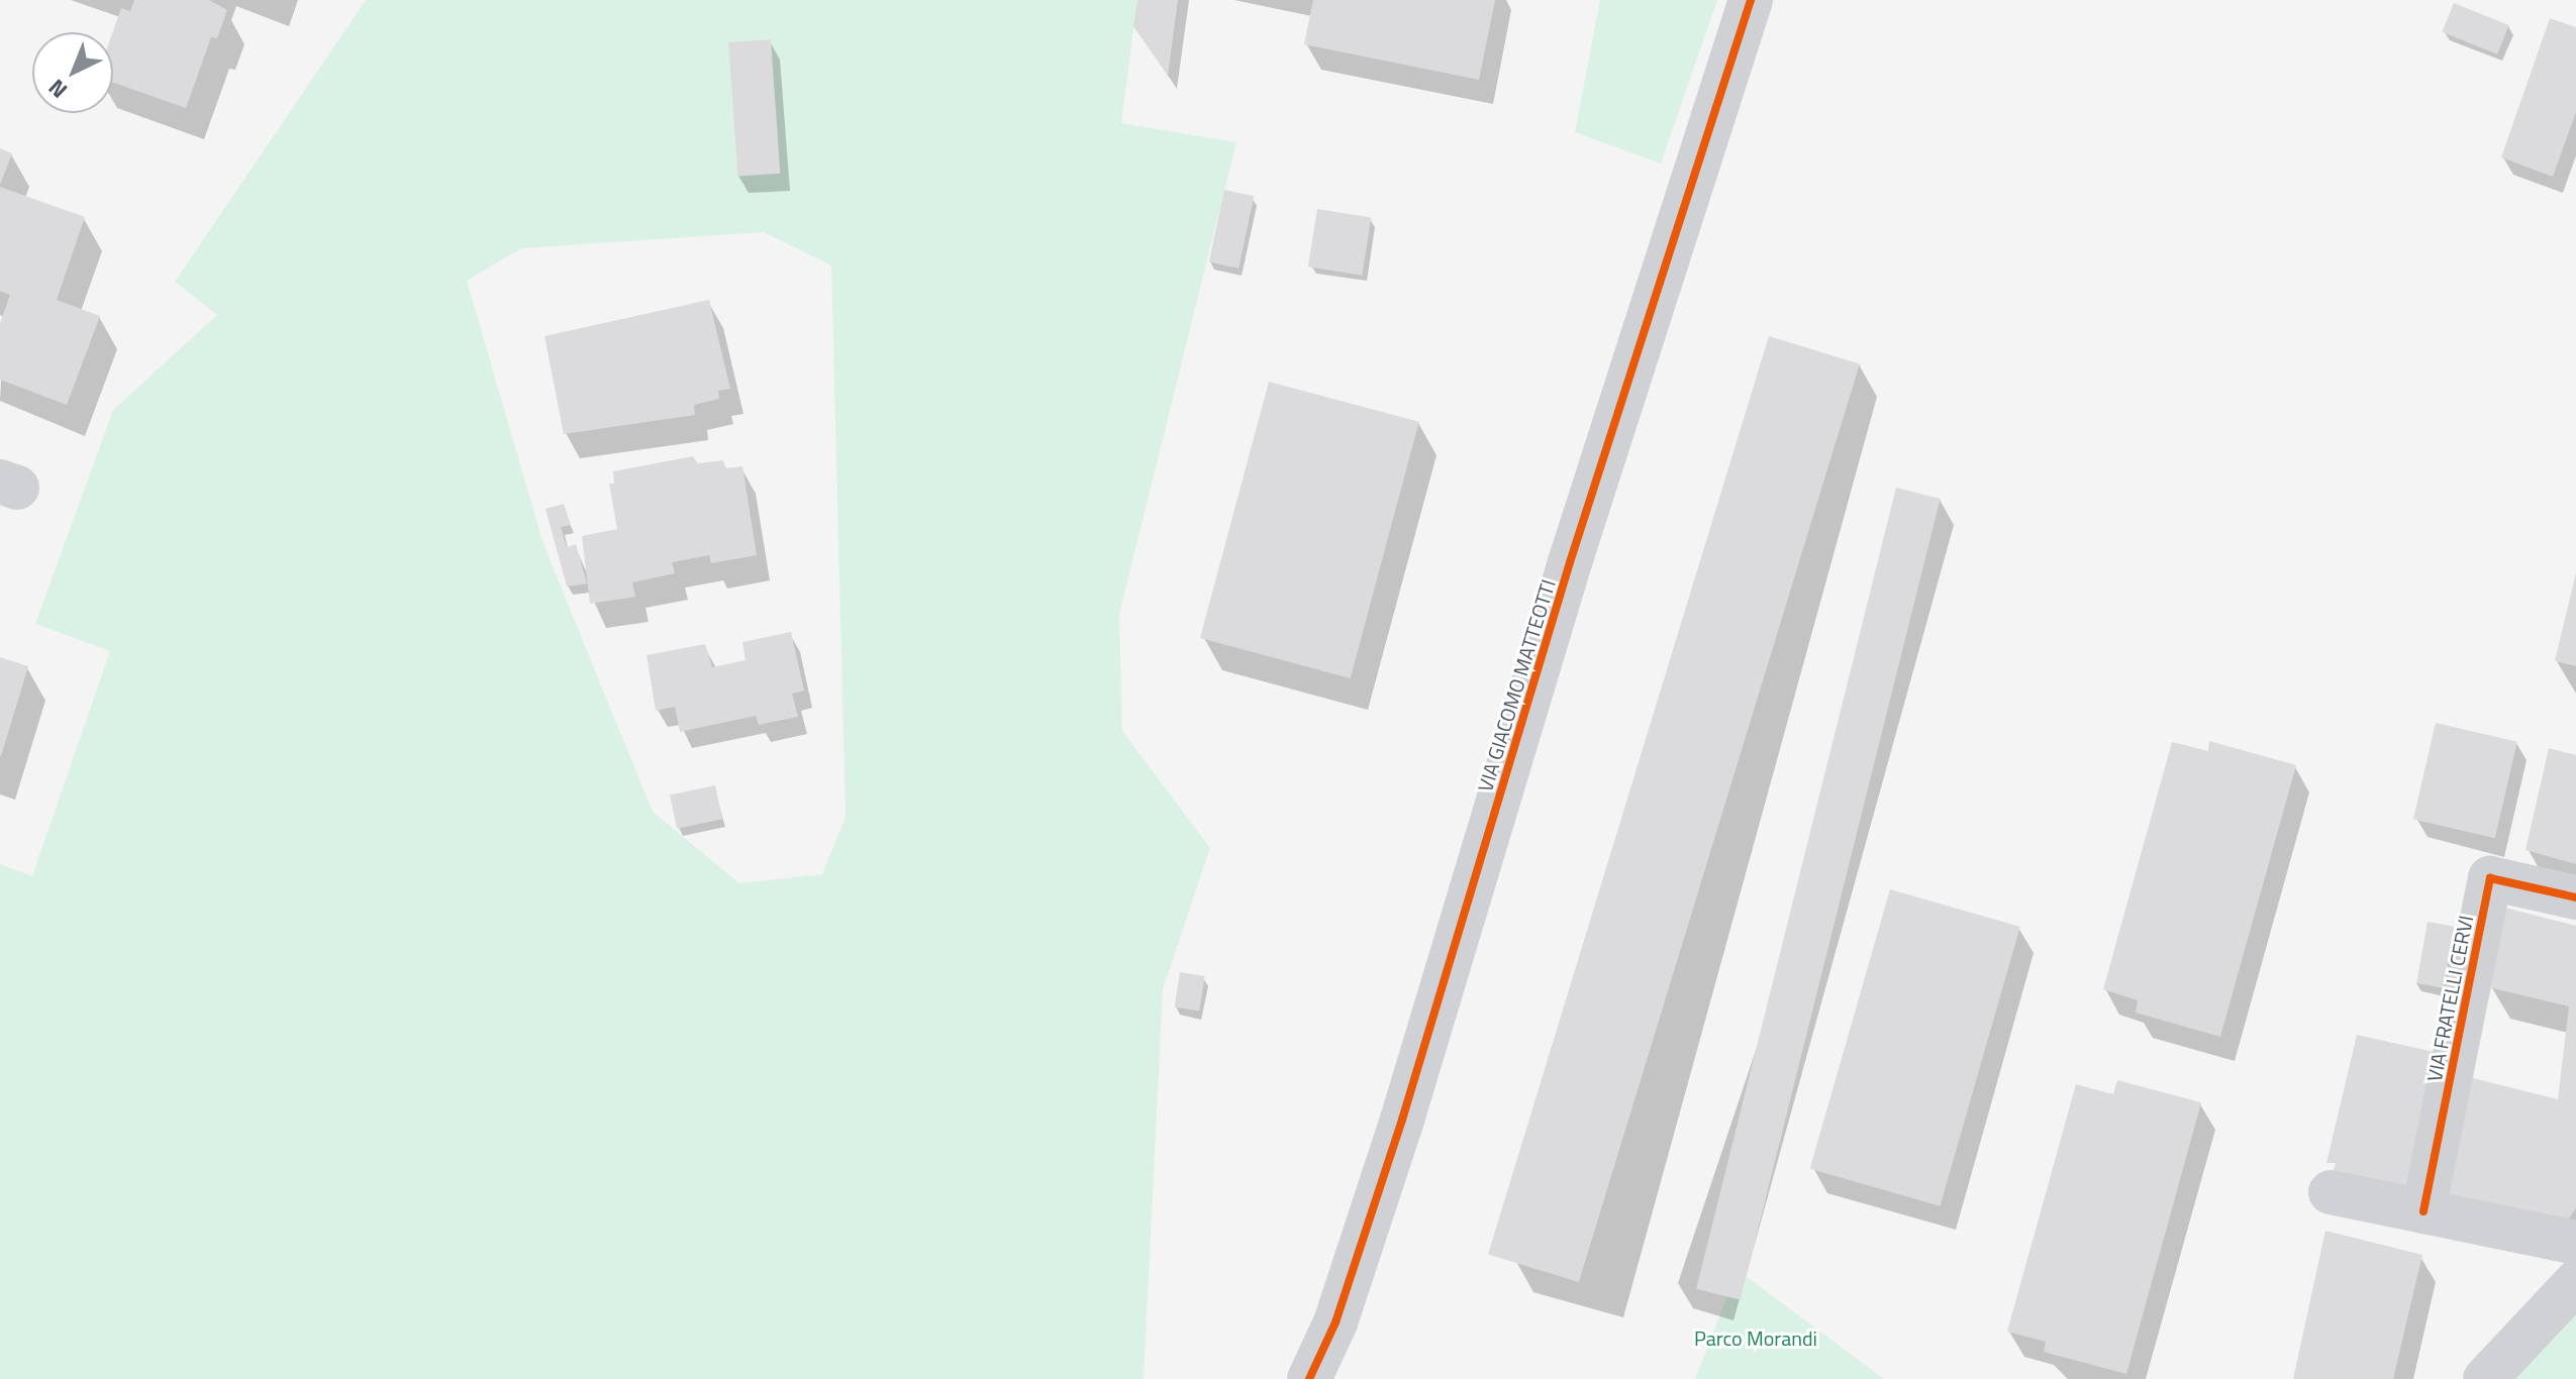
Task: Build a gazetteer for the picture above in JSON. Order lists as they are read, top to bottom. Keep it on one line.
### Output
{"streets":{"street":["VIA GIACOMO MATTEOTTI","VIA FRATELLI CERVI"]},"parks":["Parco Morandi"],"north":"bottom left"}
